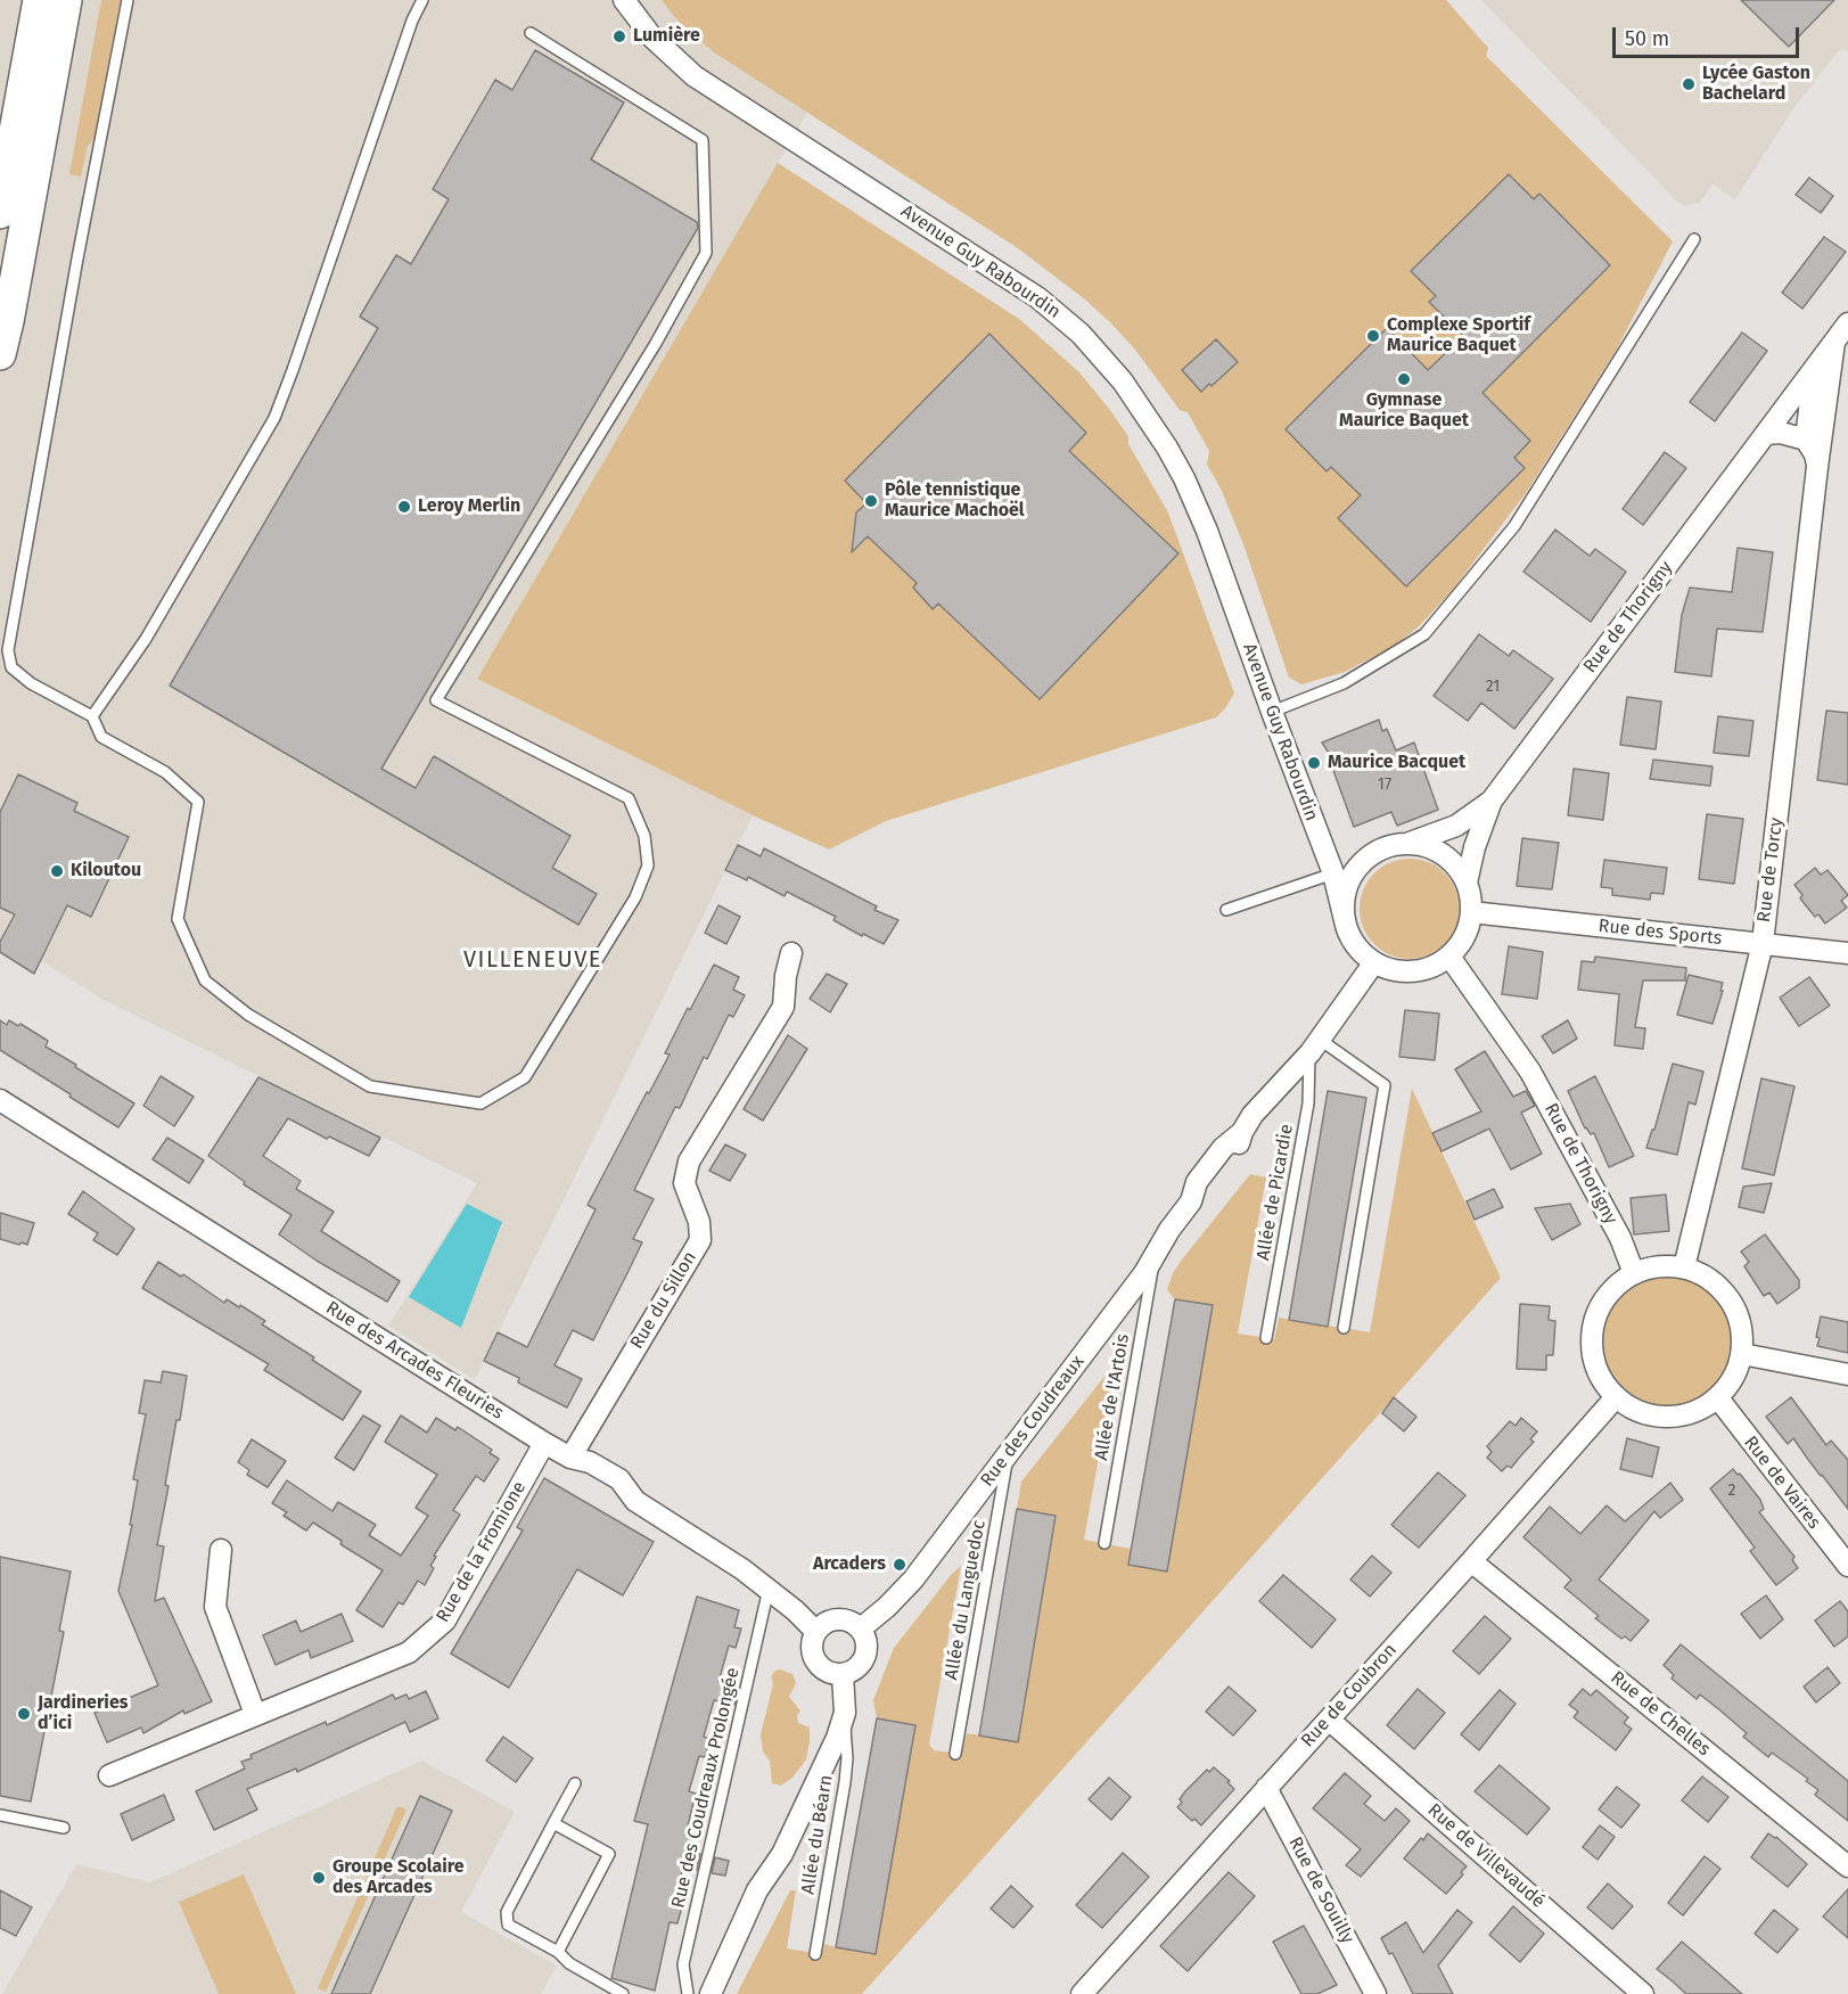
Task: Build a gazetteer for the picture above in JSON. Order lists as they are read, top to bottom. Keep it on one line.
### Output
{"streets":{"street":["Avenue Guy Rabourdin","Rue de Thorigny","Rue de Torcy","Rue des Sports","Rue du Sillon","Rue des Arcades Fleuries","Rue des Coudreaux","Rue de Vaires","Rue de la Fromione","Rue de Coubron","Rue de Chelles","Rue de Villevaudé","Rue de Souilly"],"lane":["Allée de Picardie","Allée de l'Artois","Allée du Languedoc","Rue des Coudreaux Prolongée","Allée du Béarn"]},"crossings":[["Avenue Guy Rabourdin","Rue de Thorigny"],["Avenue Guy Rabourdin","Rue des Sports"],["Avenue Guy Rabourdin","Rue des Coudreaux"],["Rue de Thorigny","Rue de Torcy"],["Rue de Thorigny","Rue des Sports"],["Rue de Thorigny","Rue des Coudreaux"],["Rue de Thorigny","Rue de Vaires"],["Rue de Thorigny","Rue de Coubron"],["Rue de Torcy","Rue des Sports"],["Rue de Torcy","Rue de Vaires"],["Rue de Torcy","Rue de Coubron"],["Rue des Sports","Rue des Coudreaux"],["Allée de Picardie","Rue des Coudreaux"],["Rue du Sillon","Rue des Arcades Fleuries"],["Rue des Arcades Fleuries","Rue des Coudreaux"],["Rue des Arcades Fleuries","Rue de la Fromione"],["Rue des Arcades Fleuries","Rue des Coudreaux Prolongée"],["Allée de l'Artois","Rue des Coudreaux"],["Rue des Coudreaux","Allée du Languedoc"],["Rue de Vaires","Rue de Coubron"],["Rue de Coubron","Rue de Chelles"],["Rue de Coubron","Rue de Villevaudé"],["Rue de Coubron","Rue de Souilly"]],"districts":["VILLENEUVE"],"places":["Lumière","Lycée Gaston Bachelard","Complexe Sportif Maurice Baquet","Gymnase Maurice Baquet","Pôle tennistique Maurice Machoël","Leroy Merlin","Maurice Bacquet","Kiloutou","Arcaders","Jardineries d’ici","Groupe Scolaire des Arcades"],"house_numbers":["21","17","2"],"scale_bar":"50 m"}
